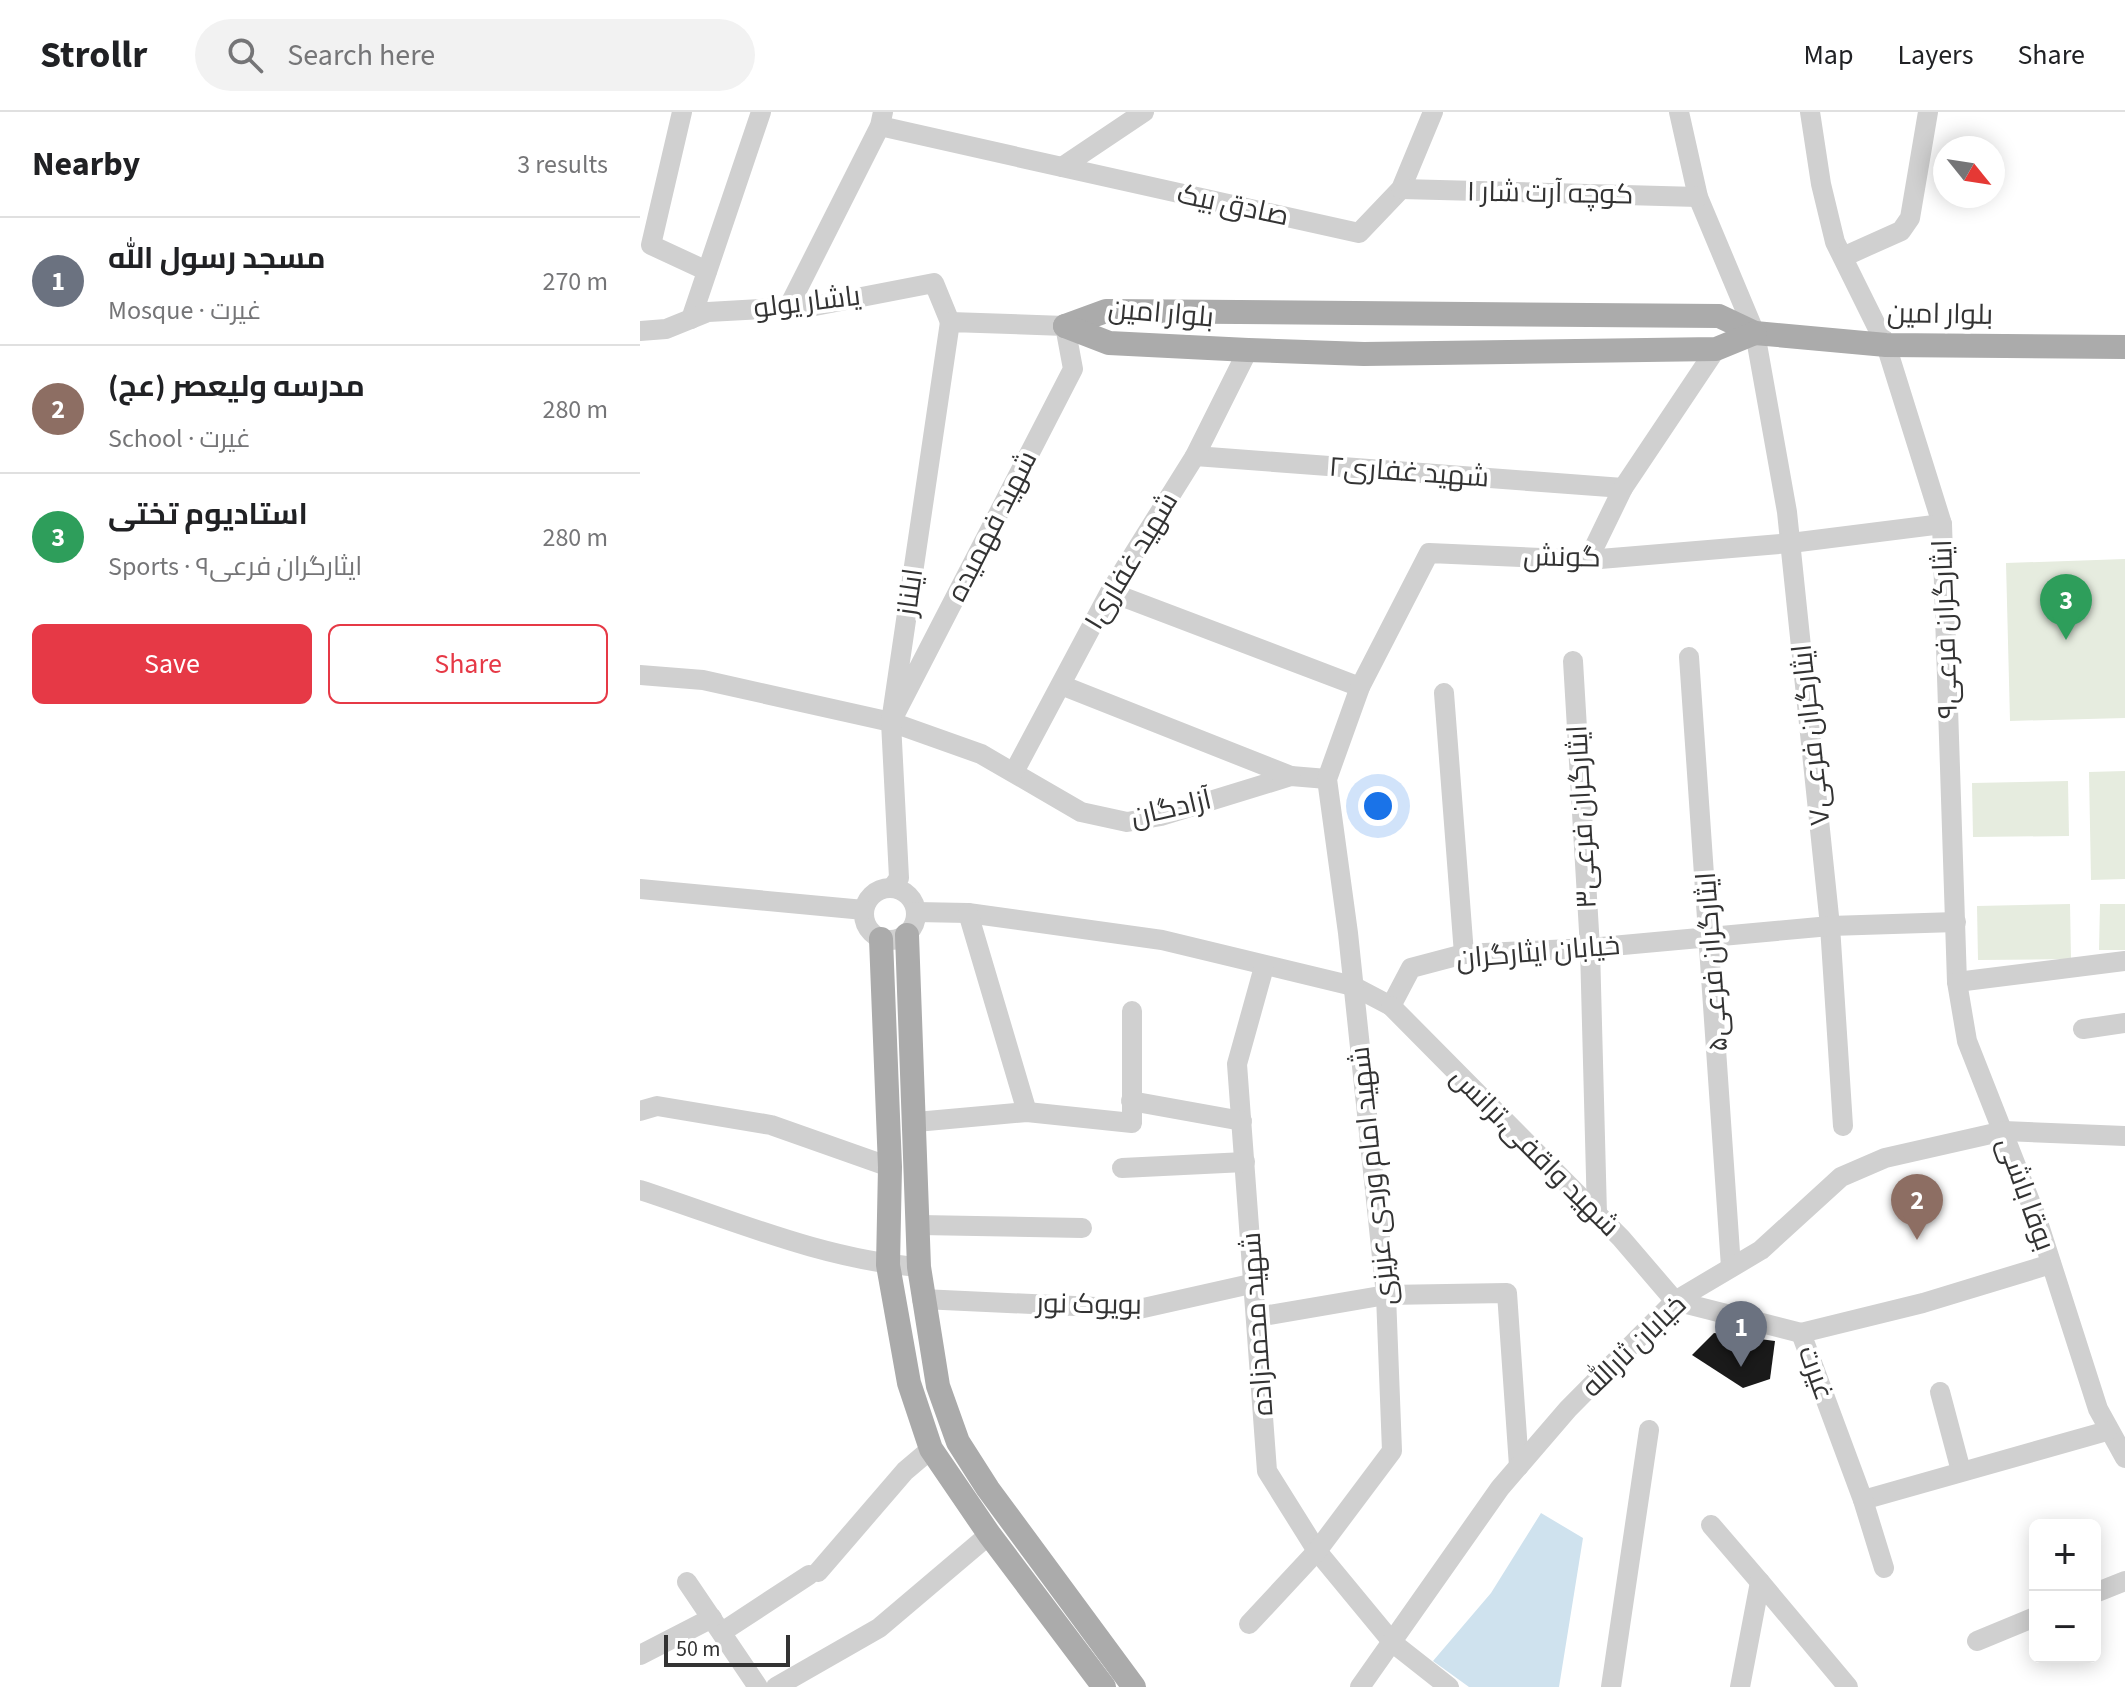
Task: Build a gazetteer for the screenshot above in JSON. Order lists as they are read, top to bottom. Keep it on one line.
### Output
{"streets":{"main road":["بلوار امین"],"street":["کوچه آرت شار ۱","صادق بیک","یاشار یولو","شهید غفاری۲","شهید فهمیده","گونش","شهید غفاری۱","ایلناز","ایثارگران فرعی۹","ایثارگران فرعی۷","آزادگان","ایثارگران فرعی۳","خیابان ایثارگران","ایثارگران فرعی۵","شهید واقفی،ترانس","شهید امام وردی عزیزی","بوقا باشی","بویوک نور","شهید محمدزاده","خیابان ثارالله","غیرت"]},"crossings":[["کوچه آرت شار ۱","صادق بیک"],["کوچه آرت شار ۱","ایثارگران فرعی۷"],["یاشار یولو","ایلناز"],["بلوار امین","شهید فهمیده"],["بلوار امین","شهید غفاری۱"],["بلوار امین","ایثارگران فرعی۹"],["بلوار امین","ایثارگران فرعی۷"],["شهید غفاری۲","شهید غفاری۱"],["شهید فهمیده","ایلناز"],["شهید فهمیده","آزادگان"],["گونش","ایثارگران فرعی۹"],["گونش","ایثارگران فرعی۷"],["گونش","آزادگان"],["گونش","شهید امام وردی عزیزی"],["شهید غفاری۱","آزادگان"],["ایلناز","آزادگان"],["ایثارگران فرعی۹","خیابان ایثارگران"],["ایثارگران فرعی۹","بوقا باشی"],["ایثارگران فرعی۷","خیابان ایثارگران"],["آزادگان","شهید امام وردی عزیزی"],["ایثارگران فرعی۳","خیابان ایثارگران"],["ایثارگران فرعی۳","شهید واقفی،ترانس"],["خیابان ایثارگران","ایثارگران فرعی۵"],["خیابان ایثارگران","شهید واقفی،ترانس"],["خیابان ایثارگران","بوقا باشی"],["ایثارگران فرعی۵","خیابان ثارالله"],["شهید واقفی،ترانس","خیابان ثارالله"],["شهید امام وردی عزیزی","شهید محمدزاده"],["بوقا باشی","خیابان ثارالله"],["بوقا باشی","غیرت"],["بویوک نور","شهید محمدزاده"],["شهید محمدزاده","خیابان ثارالله"]],"scale_bar":"50 m","north":"bottom right","page":{"header":"Strollr","search":"Search here","nav":["Map","Layers","Share"],"heading":["Nearby","3 results"],"list":[{"mark":"1","name":"مسجد رسول الله","note":"Mosque · غیرت","value":"270 m"},{"mark":"2","name":"مدرسه ولیعصر (عج)","note":"School · غیرت","value":"280 m"},{"mark":"3","name":"استادیوم تختی","note":"Sports · ایثارگران فرعی۹","value":"280 m"}],"pins":["3","2","1"],"buttons":["Save","Share"],"map_buttons":["+","−"],"scale":"50 m"}}
